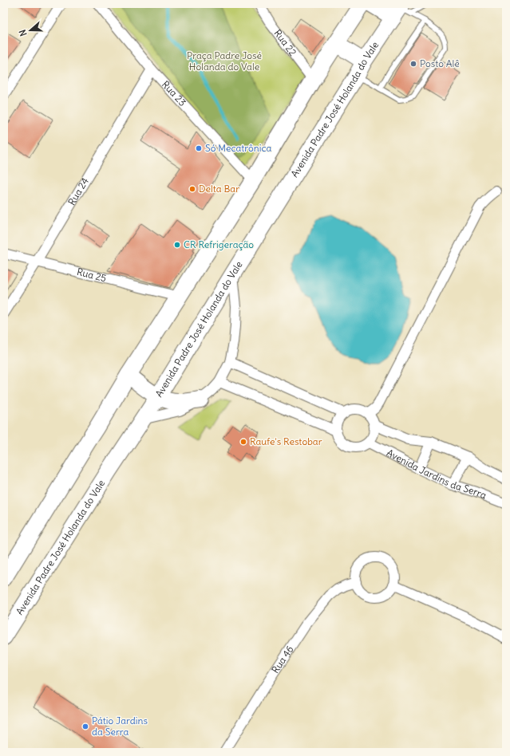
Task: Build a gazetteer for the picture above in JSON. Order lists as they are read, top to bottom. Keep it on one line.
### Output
{"streets":{"main road":["Avenida Padre José Holanda do Vale"],"street":["Rua 22","Rua 23","Rua 24","Rua 25","Avenida Jardins da Serra","Rua 46"]},"crossings":[["Rua 23","Rua 24"],["Rua 24","Rua 25"]],"parks":["Praça Padre José Holanda do Vale"],"places":["Posto Alê","Só Mecatrônica","Delta Bar","CR Refrigeração","Raufe's Restobar","Pátio Jardins da Serra"],"north":"left"}
